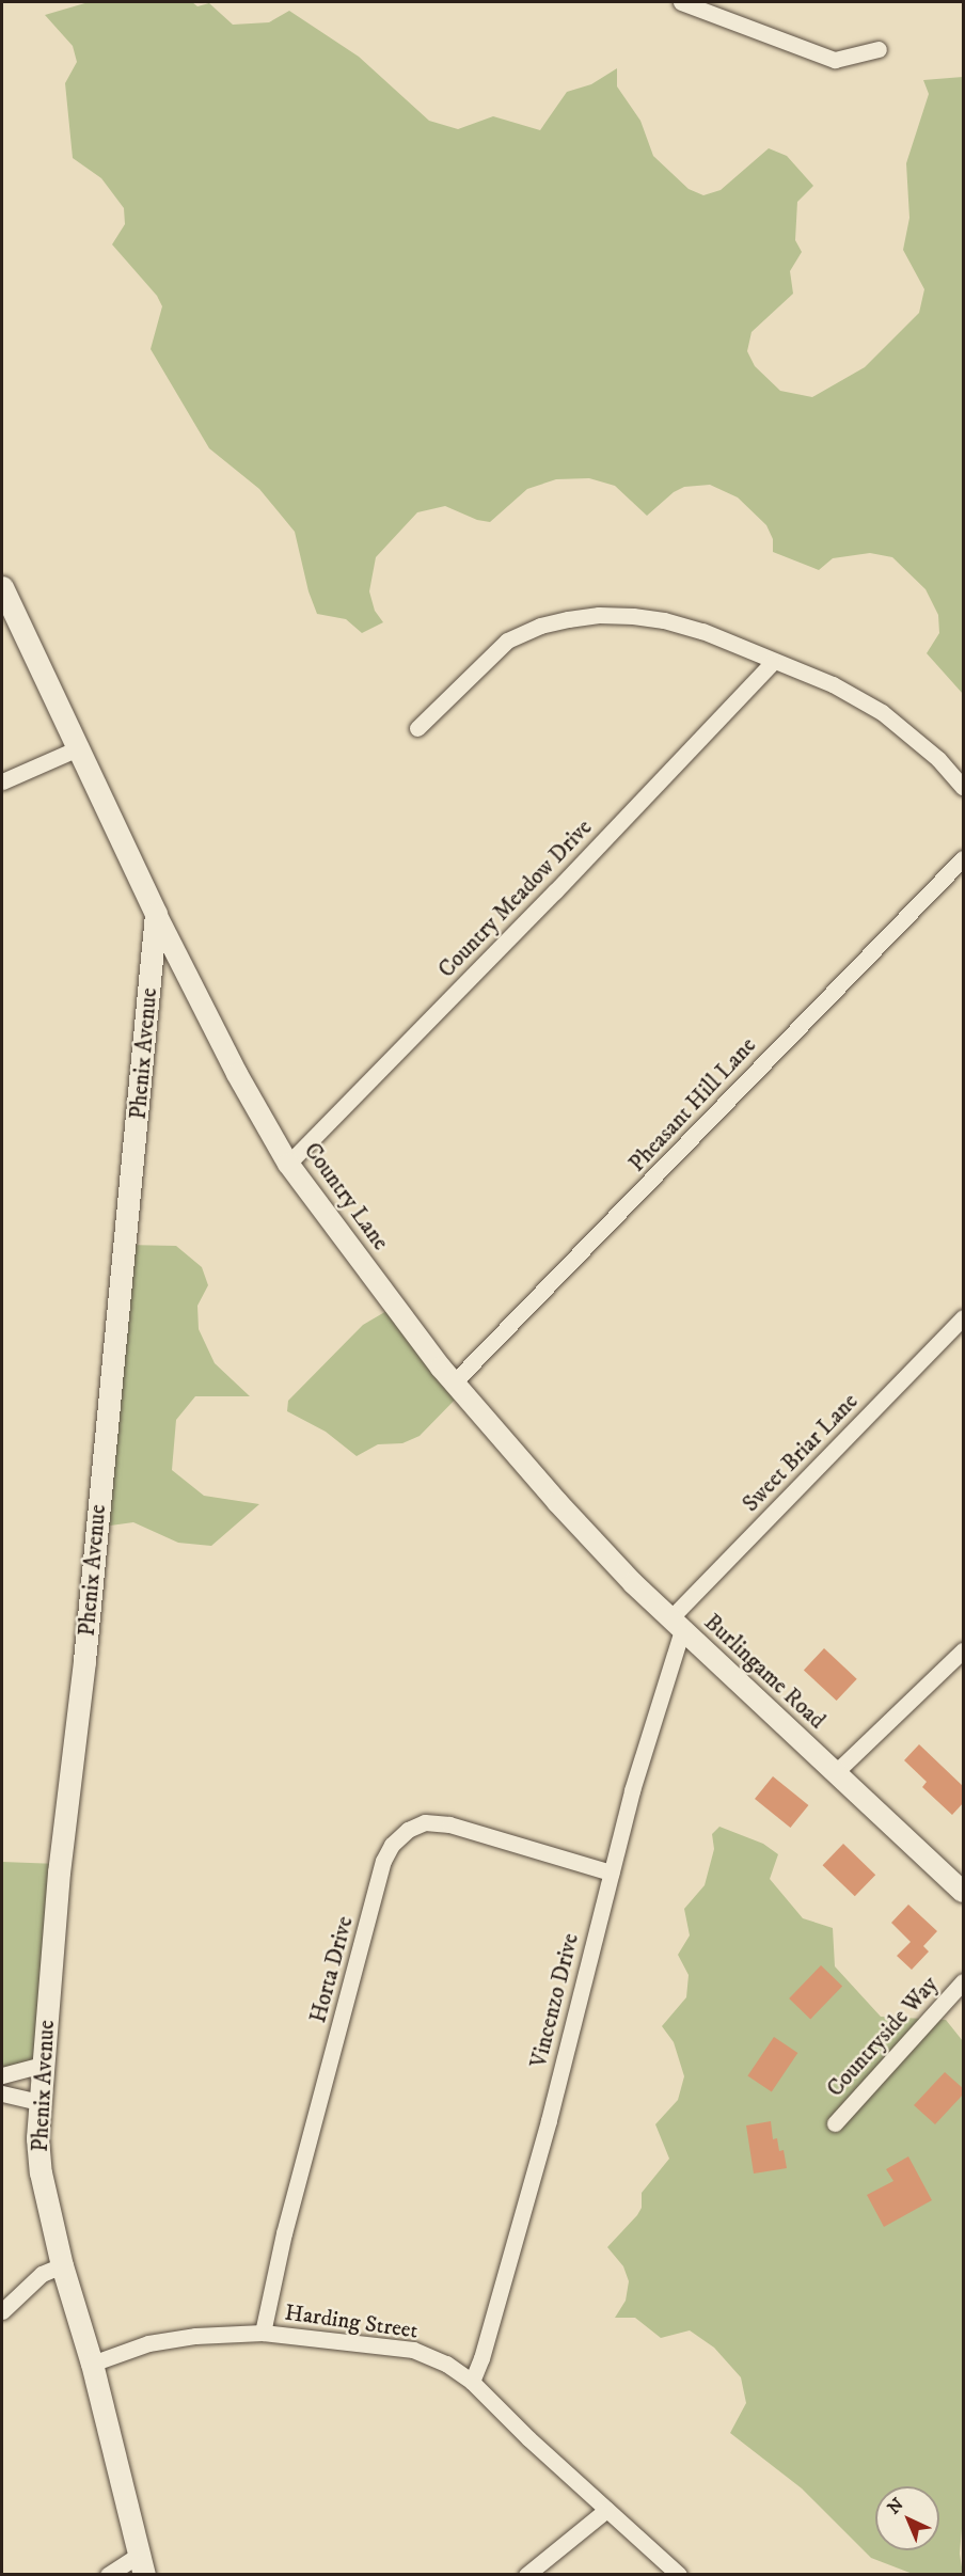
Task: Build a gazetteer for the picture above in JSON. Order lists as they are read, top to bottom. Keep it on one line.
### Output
{"streets":{"main road":["Phenix Avenue"],"street":["Country Meadow Drive","Pheasant Hill Lane","Country Lane","Sweet Briar Lane","Burlingame Road","Horta Drive","Vincenzo Drive","Countryside Way","Harding Street"]},"crossings":[["Country Meadow Drive","Country Lane"],["Phenix Avenue","Country Lane"],["Phenix Avenue","Harding Street"],["Pheasant Hill Lane","Country Lane"],["Country Lane","Burlingame Road"],["Sweet Briar Lane","Burlingame Road"],["Sweet Briar Lane","Vincenzo Drive"],["Burlingame Road","Vincenzo Drive"],["Horta Drive","Vincenzo Drive"],["Horta Drive","Harding Street"],["Vincenzo Drive","Harding Street"]],"north":"top left"}
